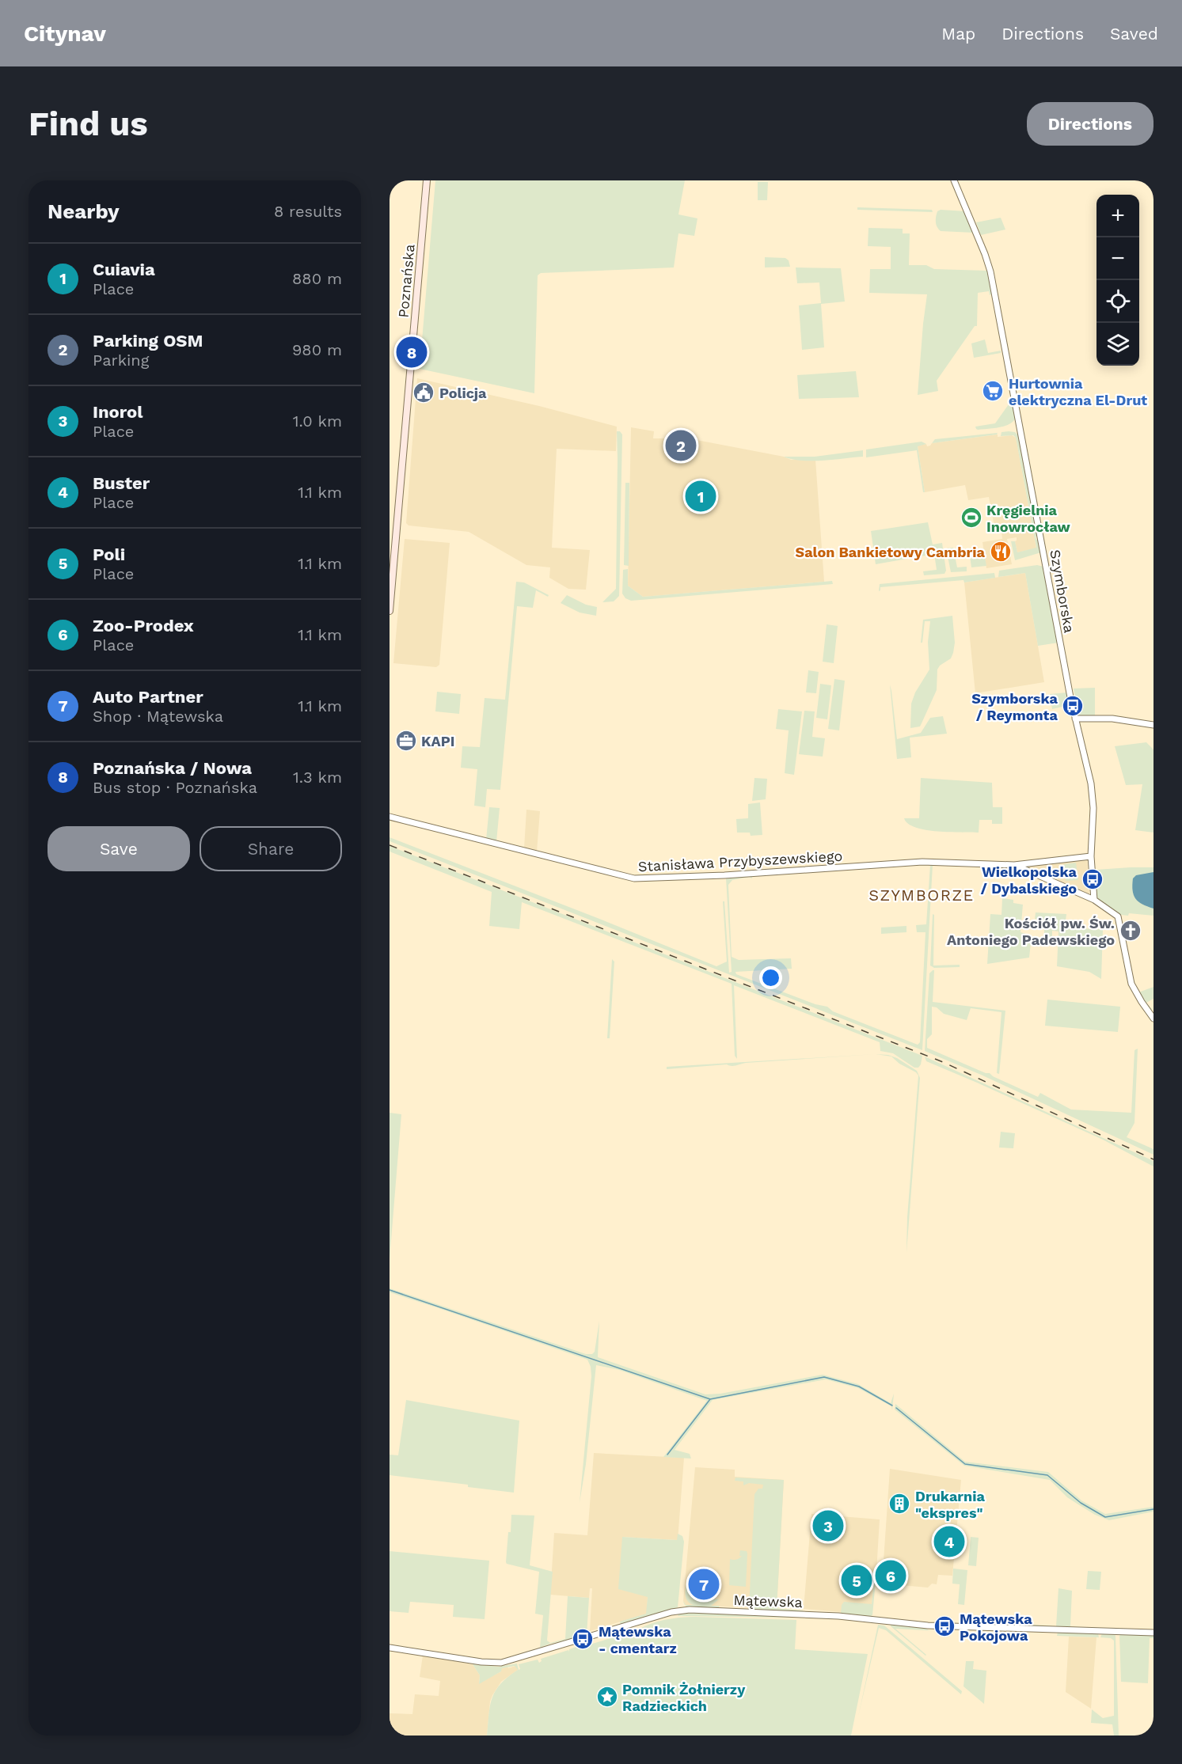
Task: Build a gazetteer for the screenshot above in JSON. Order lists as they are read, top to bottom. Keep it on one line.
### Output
{"streets":{"main road":["Poznańska"],"street":["Szymborska","Stanisława Przybyszewskiego","Mątewska"]},"crossings":[["Szymborska","Stanisława Przybyszewskiego"]],"districts":["SZYMBORZE"],"places":{"supermarket":["Hurtownia elektryczna El-Drut"],"public building":["Policja"],"sports":["Kręgielnia Inowrocław"],"restaurant":["Salon Bankietowy Cambria"],"bus stop":["Szymborska / Reymonta","Wielkopolska / Dybalskiego","Mątewska Pokojowa","Mątewska - cmentarz"],"office":["KAPI"],"church":["Kościół pw. Św. Antoniego Padewskiego"],"building":["Drukarnia \"ekspres\""],"place":["Pomnik Żołnierzy Radzieckich"]},"page":{"header":"Citynav","nav":["Map","Directions","Saved"],"buttons":["Directions",["Save","Share"]],"title":"Find us","heading":["Nearby","8 results"],"map_buttons":["+","−"],"list":[{"mark":"1","name":"Cuiavia","note":"Place","value":"880 m"},{"mark":"2","name":"Parking OSM","note":"Parking","value":"980 m"},{"mark":"3","name":"Inorol","note":"Place","value":"1.0 km"},{"mark":"4","name":"Buster","note":"Place","value":"1.1 km"},{"mark":"5","name":"Poli","note":"Place","value":"1.1 km"},{"mark":"6","name":"Zoo-Prodex","note":"Place","value":"1.1 km"},{"mark":"7","name":"Auto Partner","note":"Shop · Mątewska","value":"1.1 km"},{"mark":"8","name":"Poznańska / Nowa","note":"Bus stop · Poznańska","value":"1.3 km"}],"pins":["8","2","1","3","4","6","5","7"]}}
